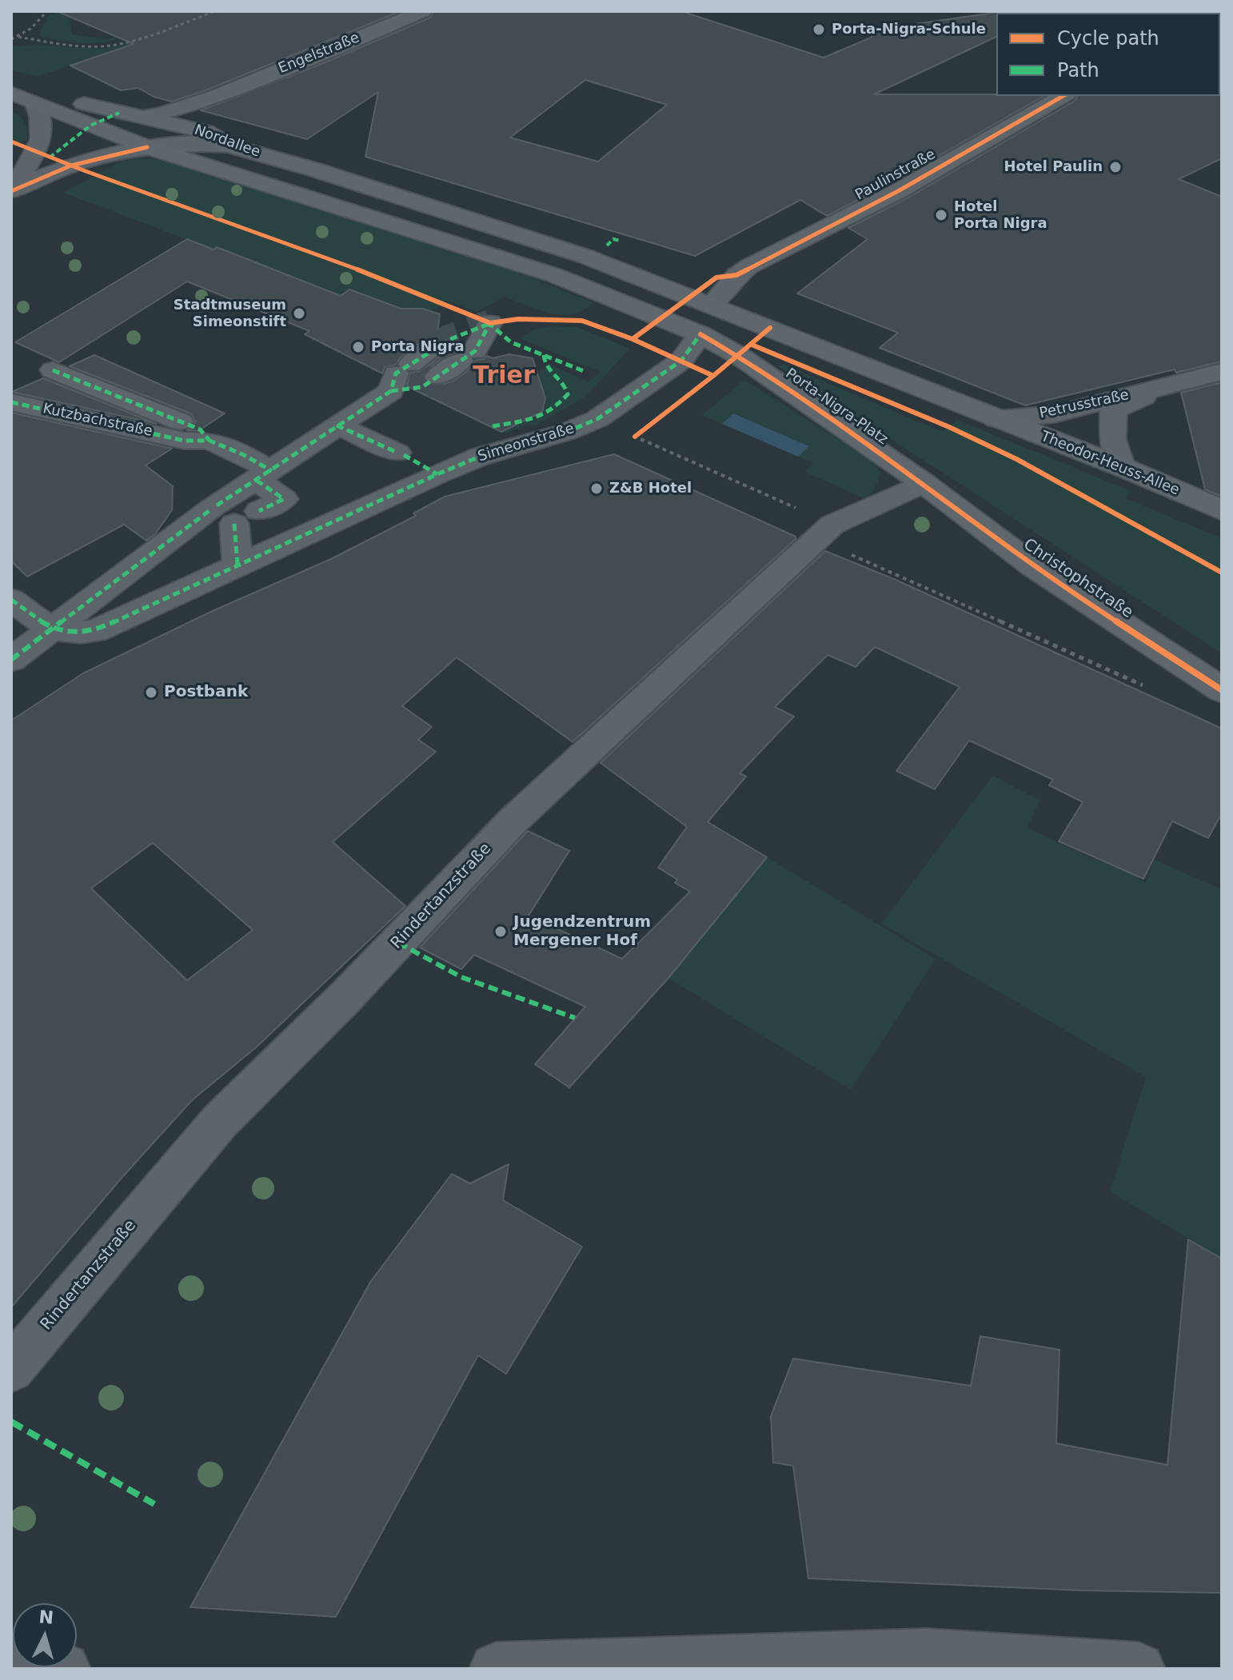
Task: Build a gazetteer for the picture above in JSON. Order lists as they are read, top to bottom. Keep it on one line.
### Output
{"streets":{"main road":["Nordallee","Porta-Nigra-Platz","Theodor-Heuss-Allee","Christophstraße"],"street":["Engelstraße","Paulinstraße","Petrusstraße","Kutzbachstraße","Simeonstraße","Rindertanzstraße"]},"crossings":[["Engelstraße","Nordallee"],["Nordallee","Paulinstraße"],["Nordallee","Porta-Nigra-Platz"],["Petrusstraße","Theodor-Heuss-Allee"],["Porta-Nigra-Platz","Simeonstraße"],["Porta-Nigra-Platz","Christophstraße"],["Porta-Nigra-Platz","Rindertanzstraße"],["Christophstraße","Rindertanzstraße"]],"districts":["Trier"],"places":["Porta-Nigra-Schule","Hotel Paulin","Hotel Porta Nigra","Stadtmuseum Simeonstift","Porta Nigra","Z&B Hotel","Postbank","Jugendzentrum Mergener Hof"],"legend":["Cycle path","Path"],"north":"top"}
